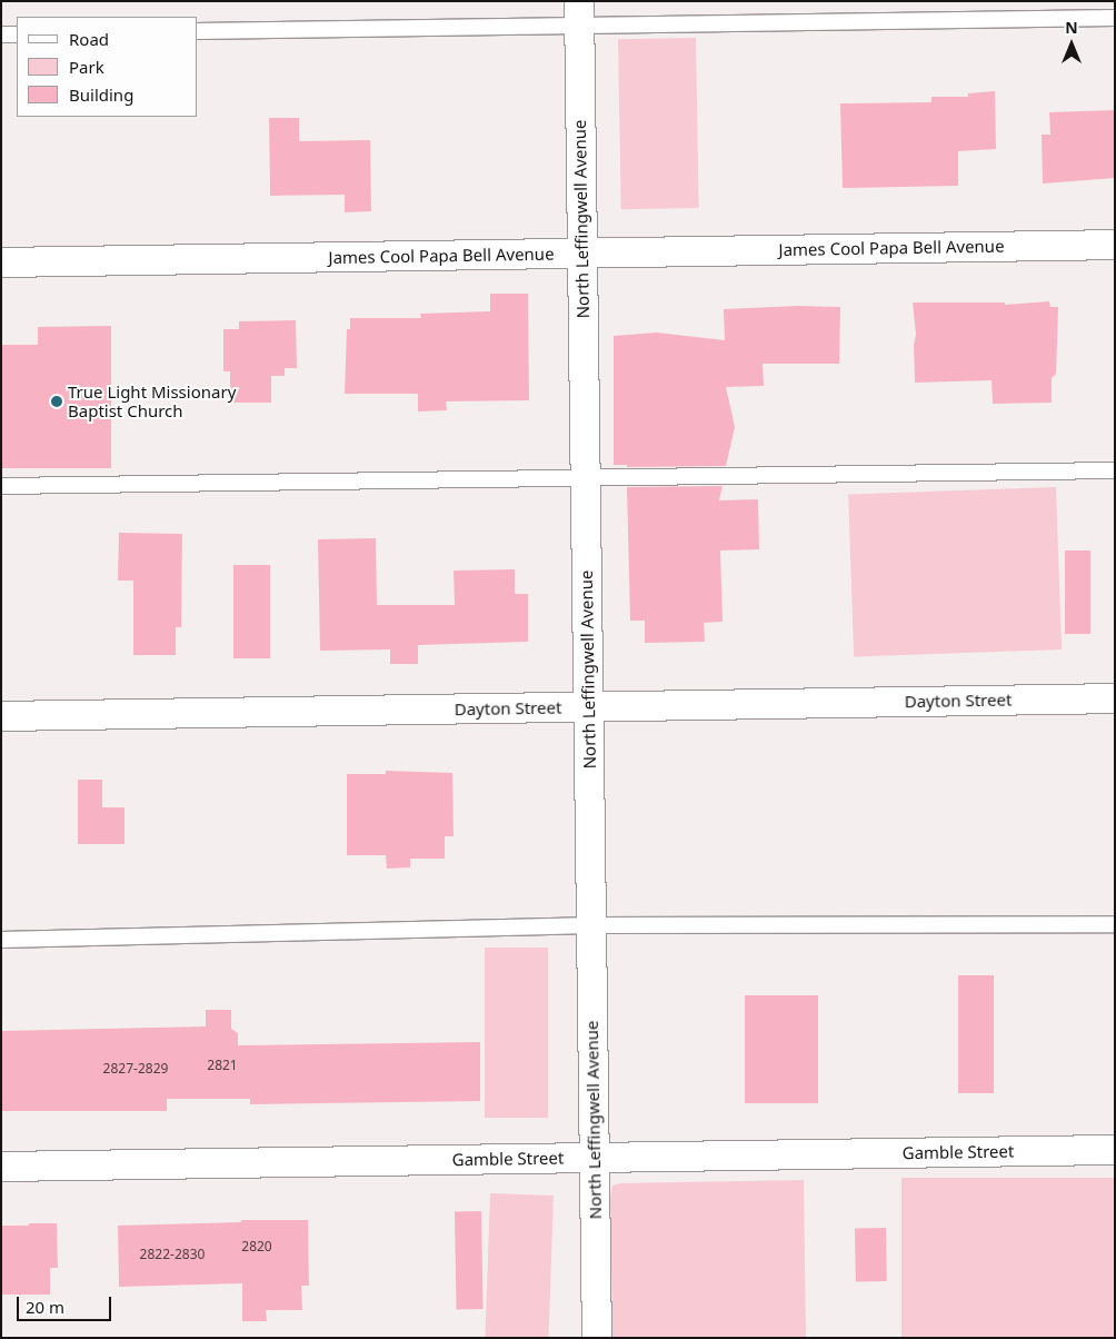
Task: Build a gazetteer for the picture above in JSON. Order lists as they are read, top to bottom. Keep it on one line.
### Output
{"streets":{"street":["North Leffingwell Avenue","James Cool Papa Bell Avenue","Dayton Street","Gamble Street"]},"crossings":[["North Leffingwell Avenue","James Cool Papa Bell Avenue"],["North Leffingwell Avenue","Dayton Street"],["North Leffingwell Avenue","Gamble Street"]],"places":["True Light Missionary Baptist Church"],"house_numbers":["2821","2827-2829","2820","2822-2830"],"legend":["Road","Park","Building"],"scale_bar":"20 m","north":"top"}
